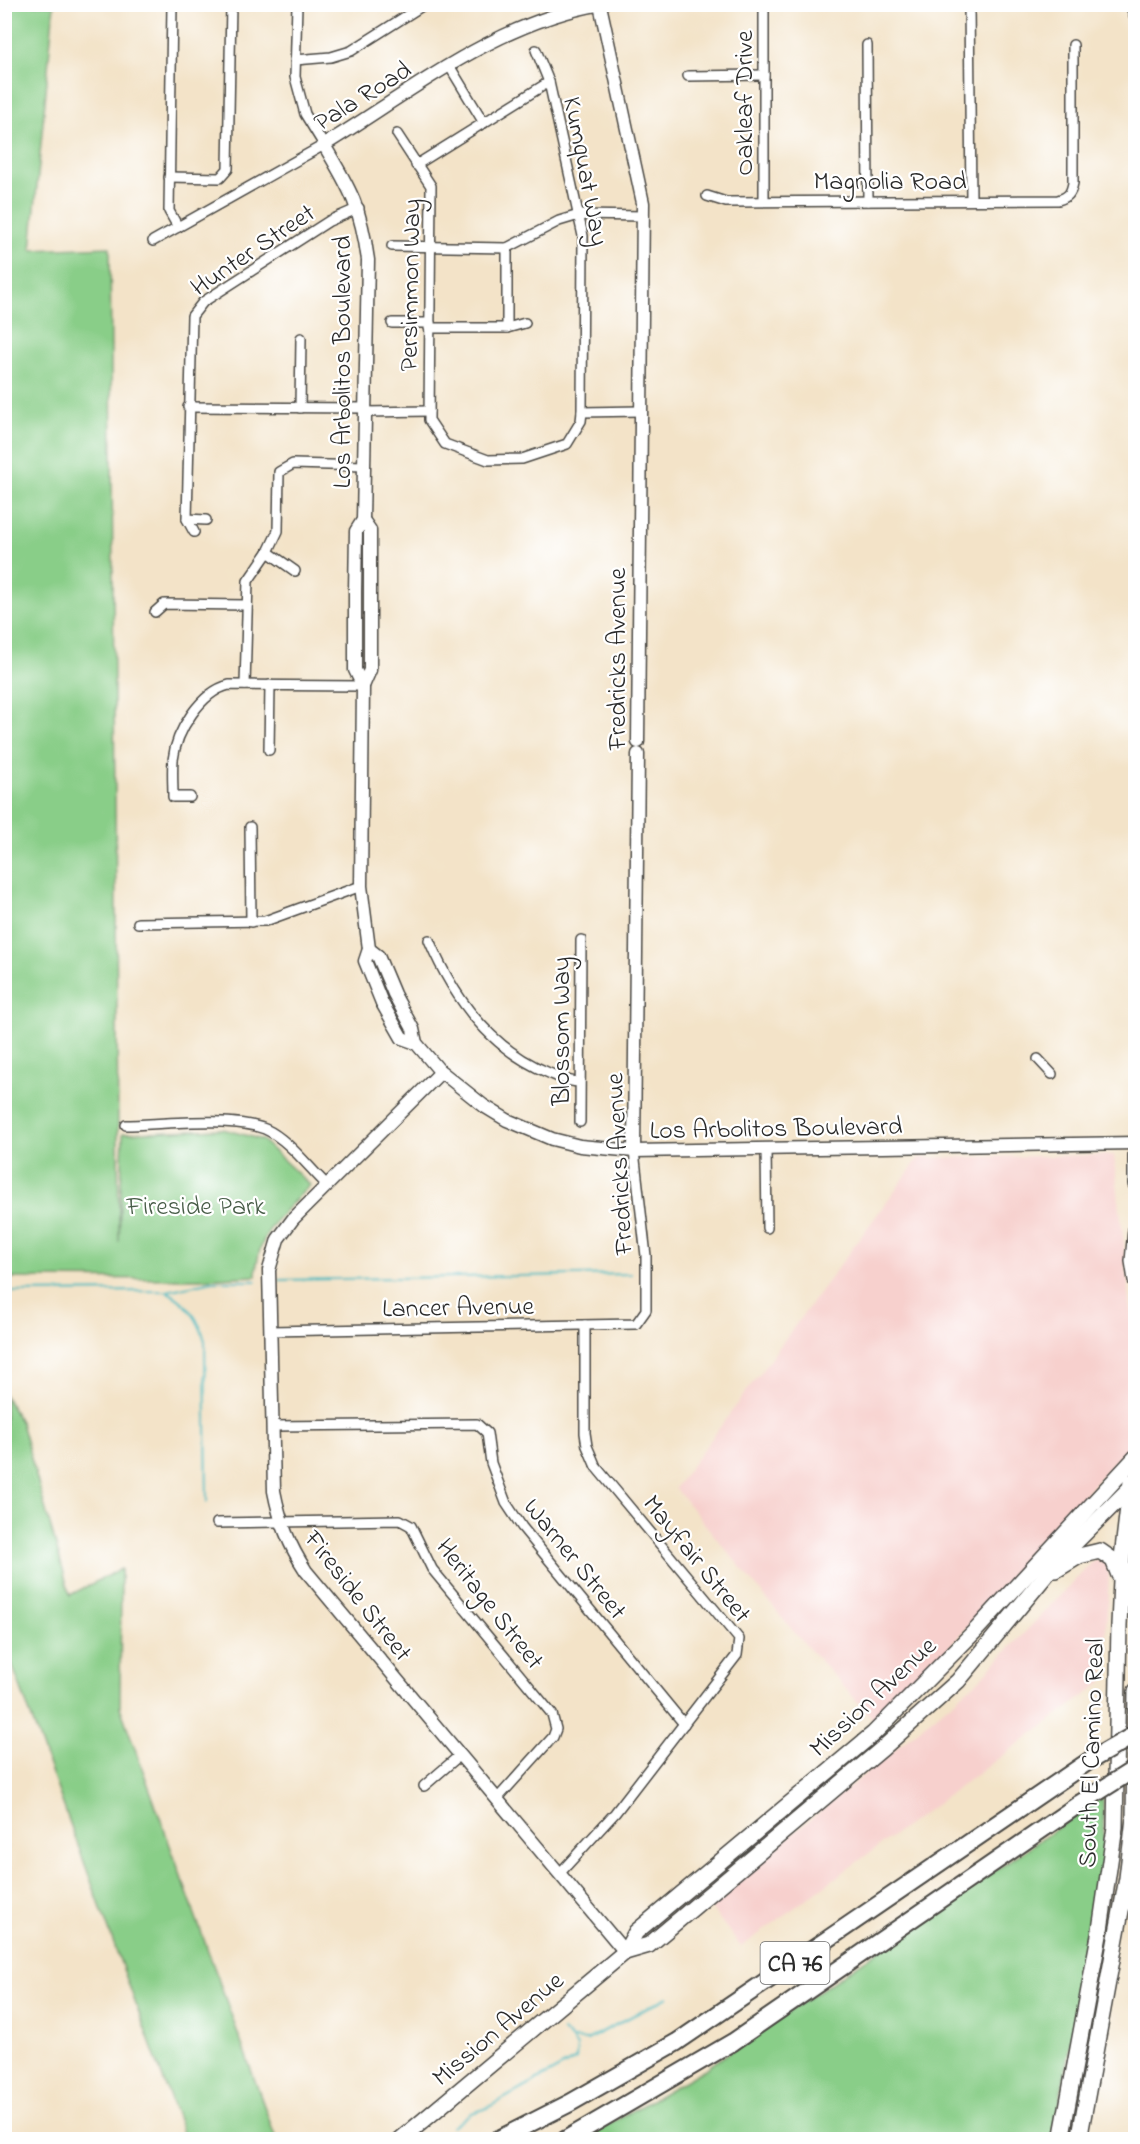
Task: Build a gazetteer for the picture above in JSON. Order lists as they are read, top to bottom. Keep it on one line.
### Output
{"streets":{"highway":["CA 76"],"main road":["Mission Avenue","South El Camino Real"],"street":["Pala Road","Oakleaf Drive","Kumquat Way","Magnolia Road","Hunter Street","Persimmon Way","Los Arbolitos Boulevard","Fredricks Avenue","Blossom Way","Lancer Avenue","Warner Street","Mayfair Street","Fireside Street","Heritage Street"]},"crossings":[["Pala Road","Los Arbolitos Boulevard"],["Pala Road","Fredricks Avenue"],["Oakleaf Drive","Magnolia Road"],["Hunter Street","Los Arbolitos Boulevard"],["Los Arbolitos Boulevard","Fredricks Avenue"],["Los Arbolitos Boulevard","Fireside Street"],["Fredricks Avenue","Lancer Avenue"],["Lancer Avenue","Mayfair Street"],["Lancer Avenue","Fireside Street"],["Warner Street","Mayfair Street"],["Warner Street","Fireside Street"],["Mayfair Street","Fireside Street"],["Fireside Street","Heritage Street"],["Fireside Street","Mission Avenue"],["Mission Avenue","South El Camino Real"]],"parks":["Fireside Park"]}
